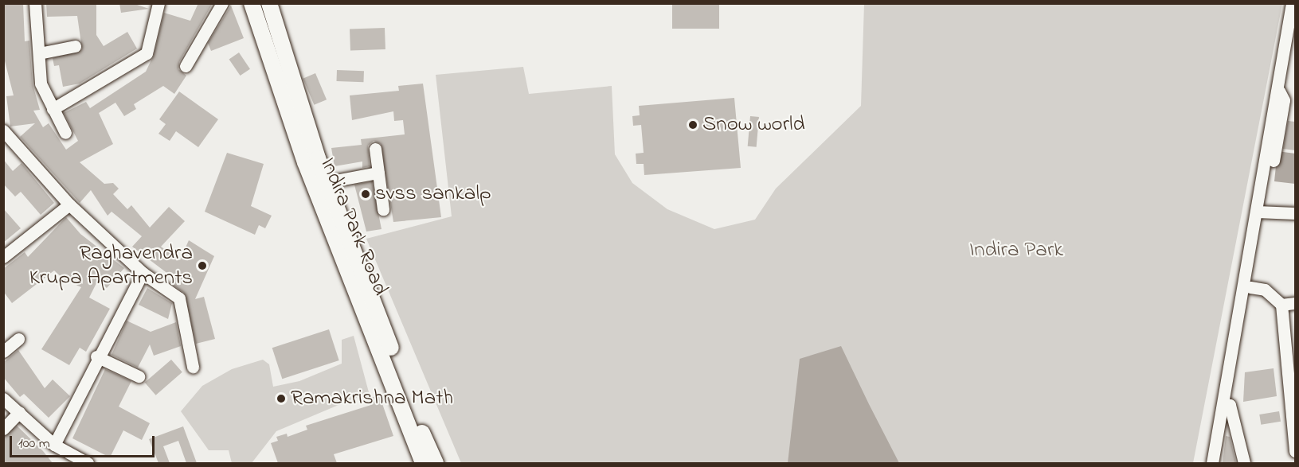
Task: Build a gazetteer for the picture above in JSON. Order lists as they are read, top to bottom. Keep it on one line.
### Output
{"streets":{"main road":["Indira Park Road"]},"parks":["Indira Park"],"places":["Snow world","svss sankalp","Raghavendra Krupa Apartments","Ramakrishna Math"],"scale_bar":"100 m"}
